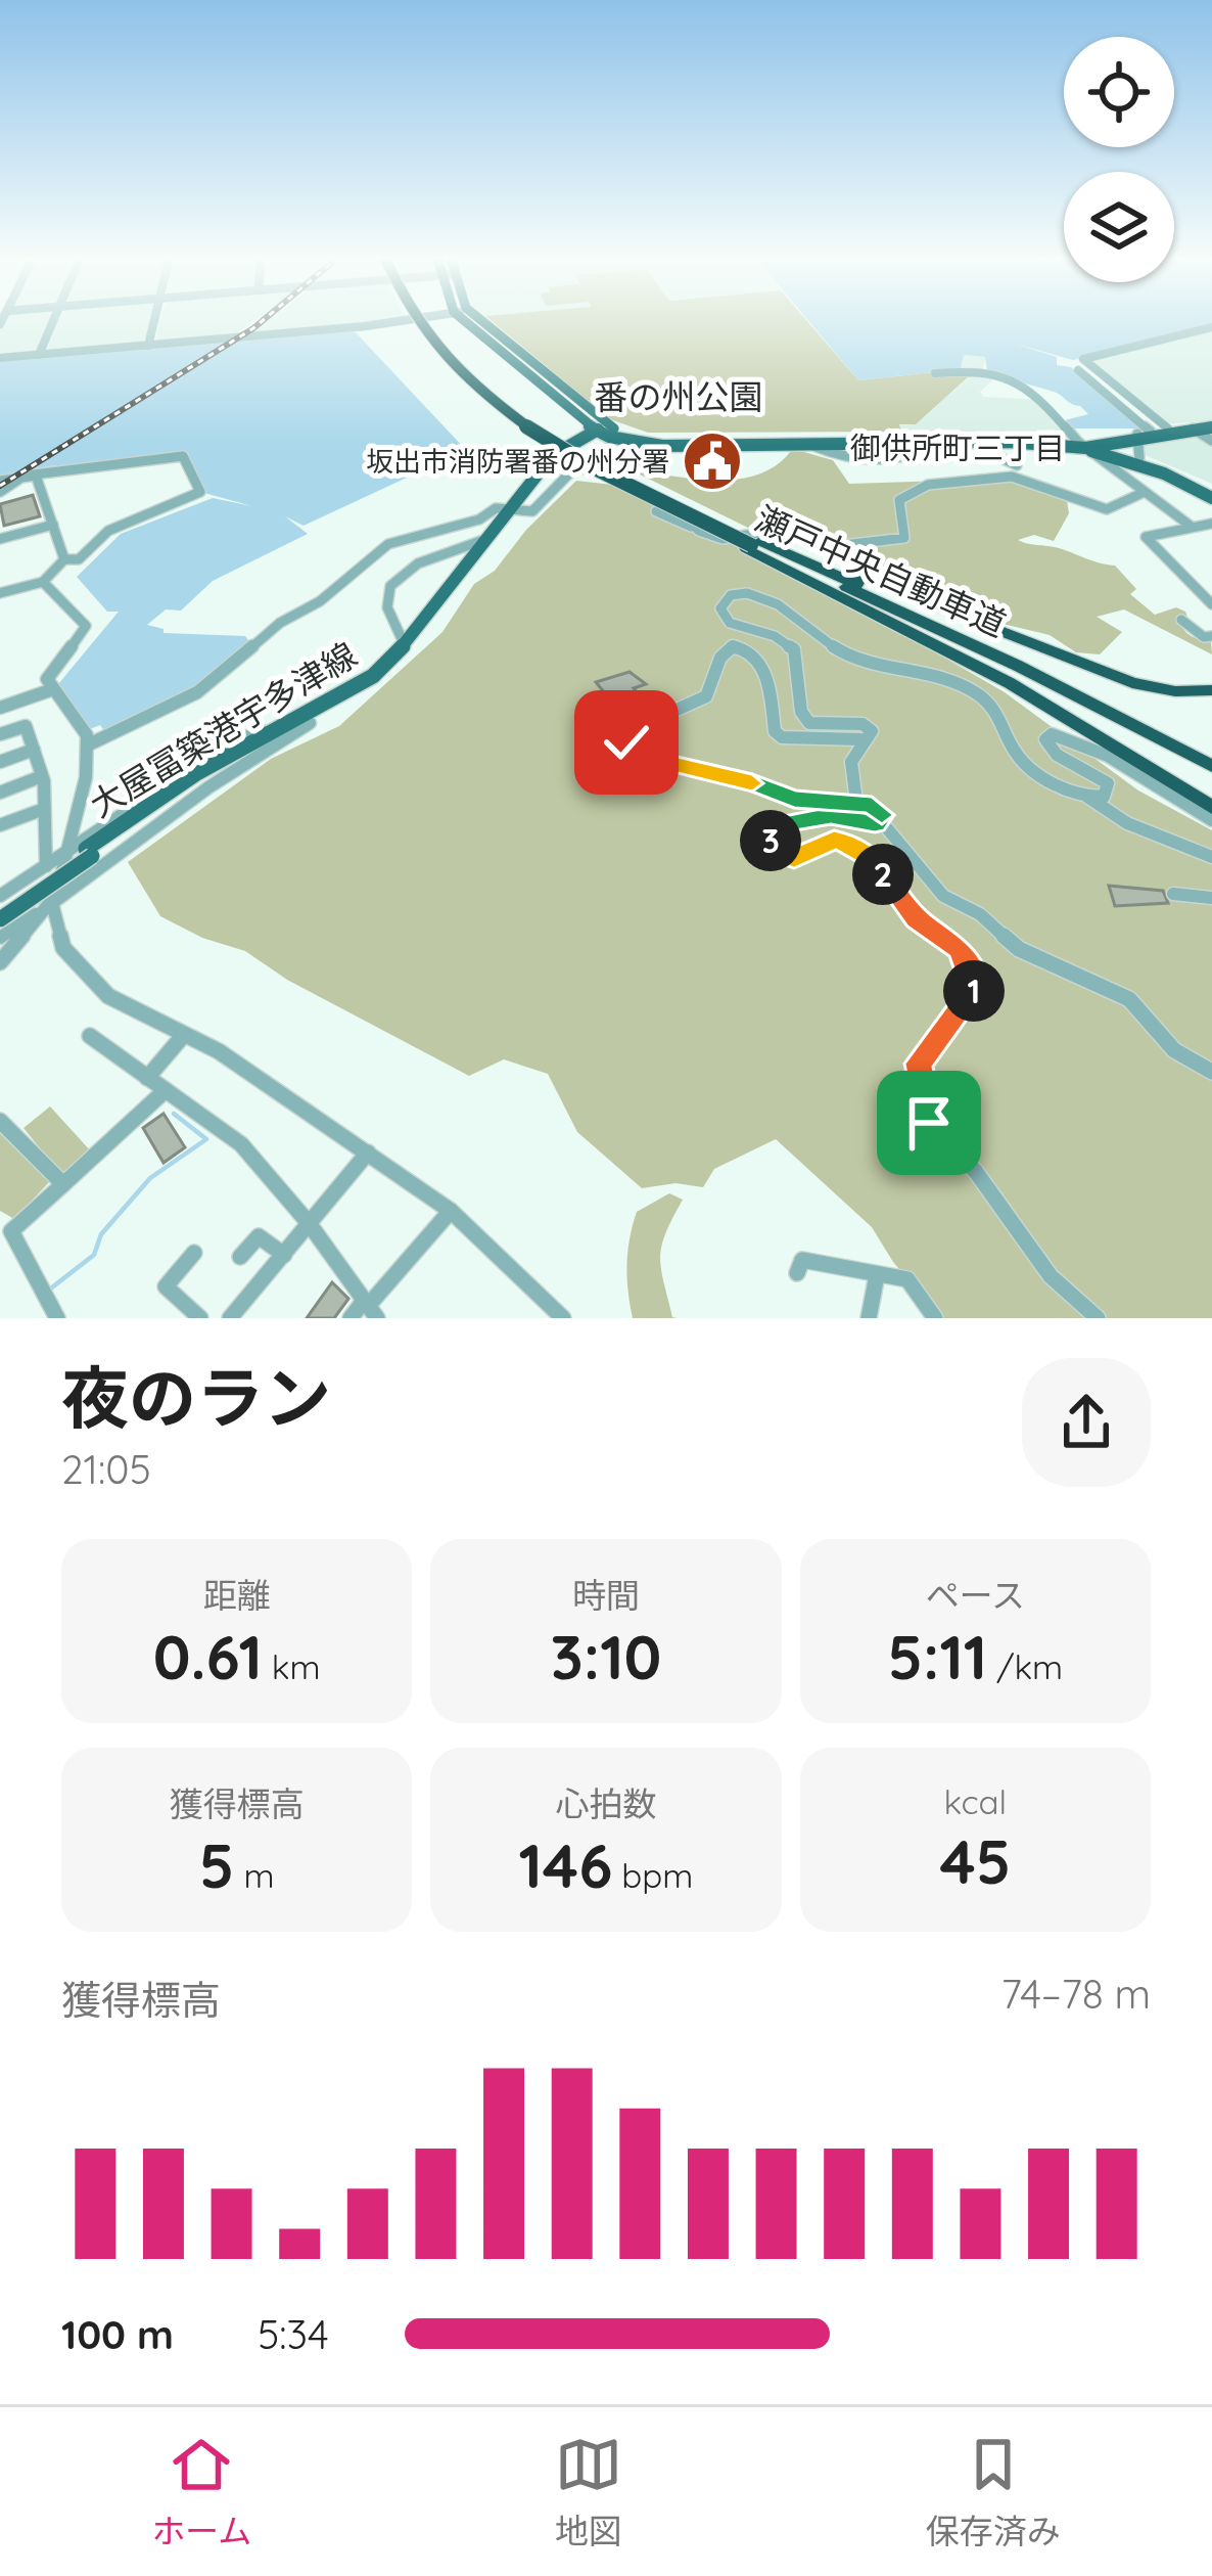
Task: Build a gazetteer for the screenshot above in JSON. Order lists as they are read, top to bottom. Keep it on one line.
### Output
{"streets":{"highway":["瀬戸中央自動車道"],"main road":["大屋冨築港宇多津線"]},"districts":["番の州公園","御供所町三丁目"],"places":{"public building":["坂出市消防署番の州分署"]},"page":{"pins":["3","2","1"],"heading":["夜のラン","21:05"],"stats":[["距離","0.61 km"],["時間","3:10"],["ペース","5:11 /km"],["獲得標高","5 m"],["心拍数","146 bpm"],["kcal","45"]],"chart":["獲得標高","74–78 m"],"list":[{"name":"100 m","note":"5:34"}],"tabs":["ホーム","地図","保存済み"]}}
